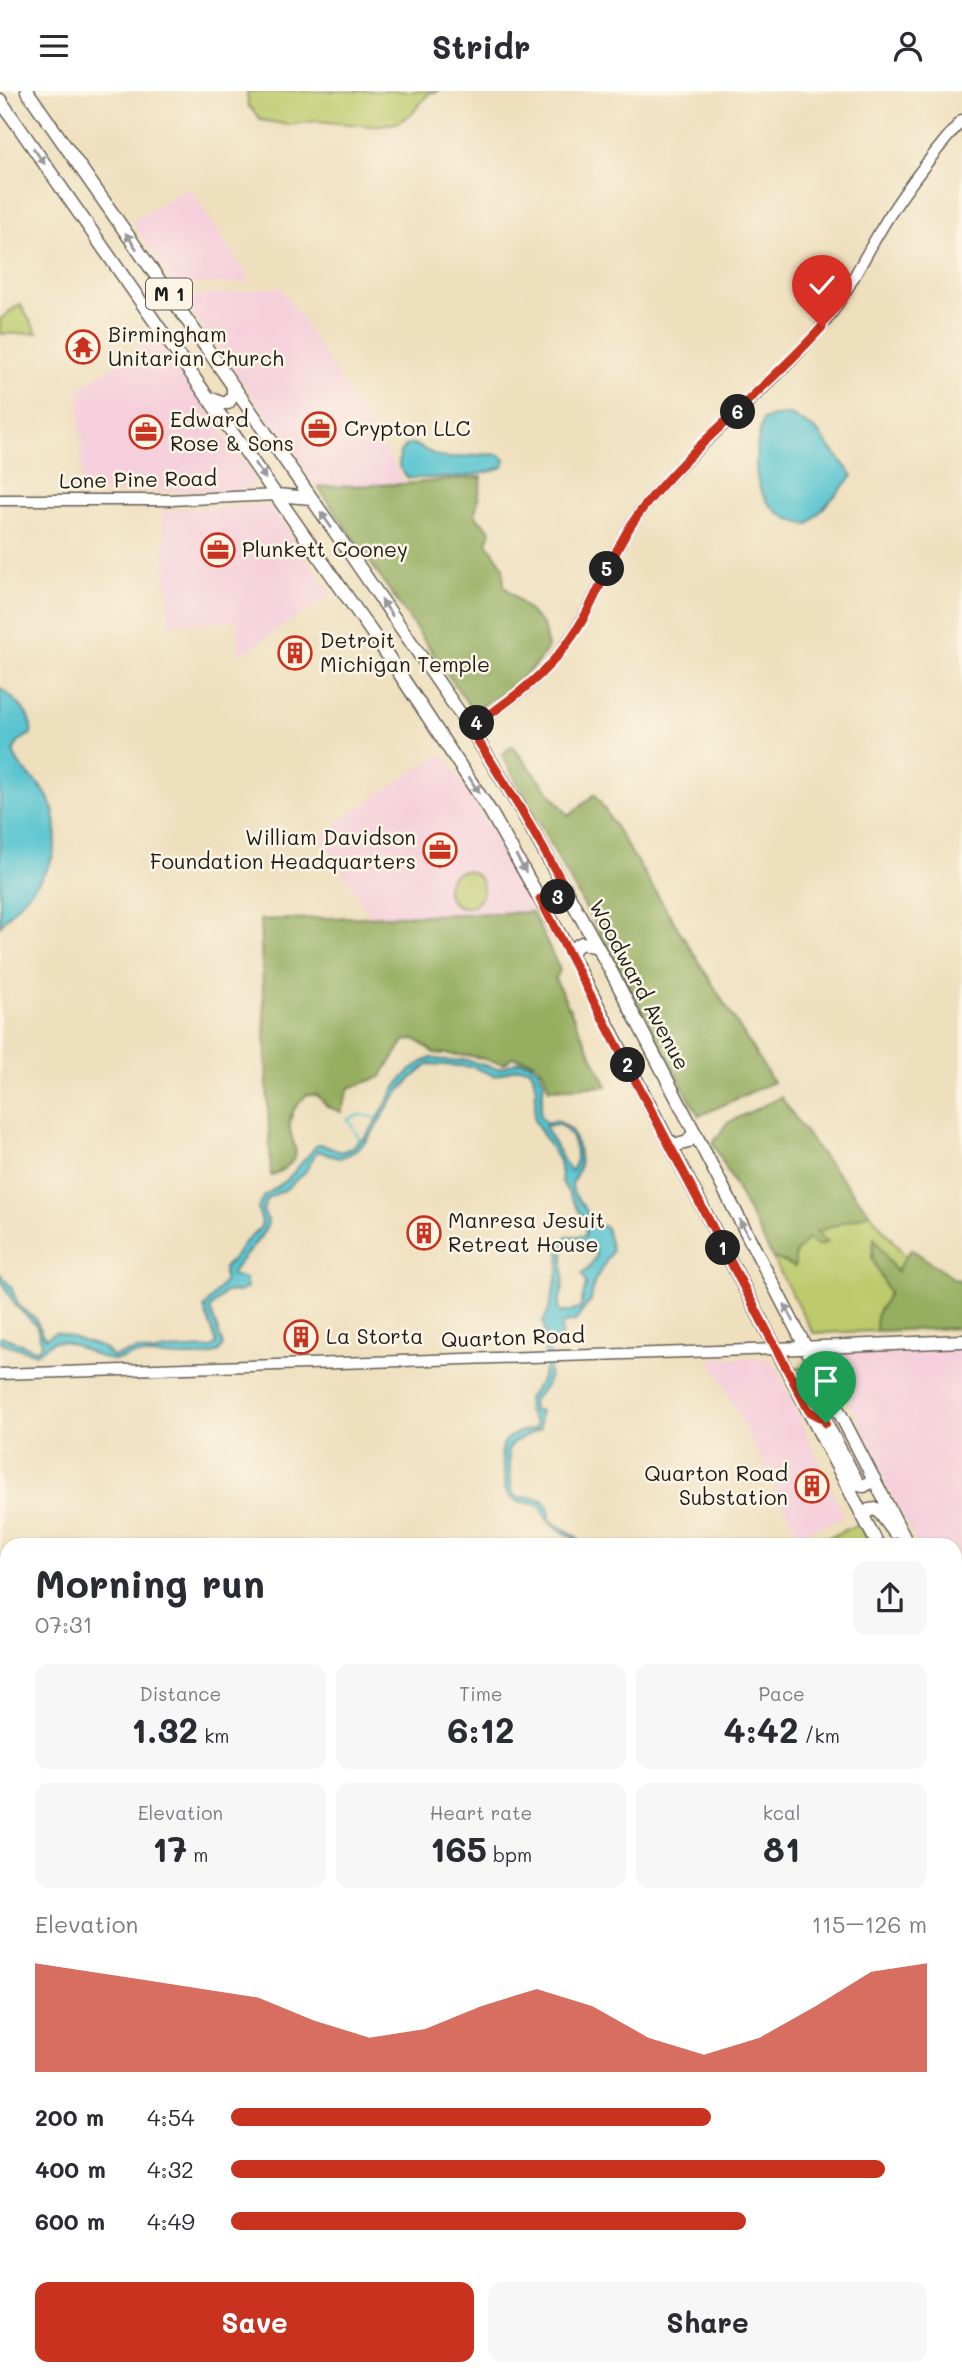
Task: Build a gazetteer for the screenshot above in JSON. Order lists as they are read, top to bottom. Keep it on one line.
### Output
{"streets":{"main road":["M 1","Woodward Avenue"],"street":["Lone Pine Road","Quarton Road"]},"crossings":[["M 1","Lone Pine Road"],["M 1","Woodward Avenue"],["M 1","Quarton Road"]],"places":{"temple":["Birmingham Unitarian Church"],"office":["Crypton LLC","Edward Rose & Sons","Plunkett Cooney","William Davidson Foundation Headquarters"],"building":["Detroit Michigan Temple","Manresa Jesuit Retreat House","La Storta","Quarton Road Substation"]},"page":{"header":"Stridr","pins":["6","5","4","3","2","1"],"heading":["Morning run","07:31"],"stats":[["Distance","1.32 km"],["Time","6:12"],["Pace","4:42 /km"],["Elevation","17 m"],["Heart rate","165 bpm"],["kcal","81"]],"chart":["Elevation","115–126 m"],"list":[{"name":"200 m","note":"4:54"},{"name":"400 m","note":"4:32"},{"name":"600 m","note":"4:49"}],"buttons":["Save","Share"]}}
